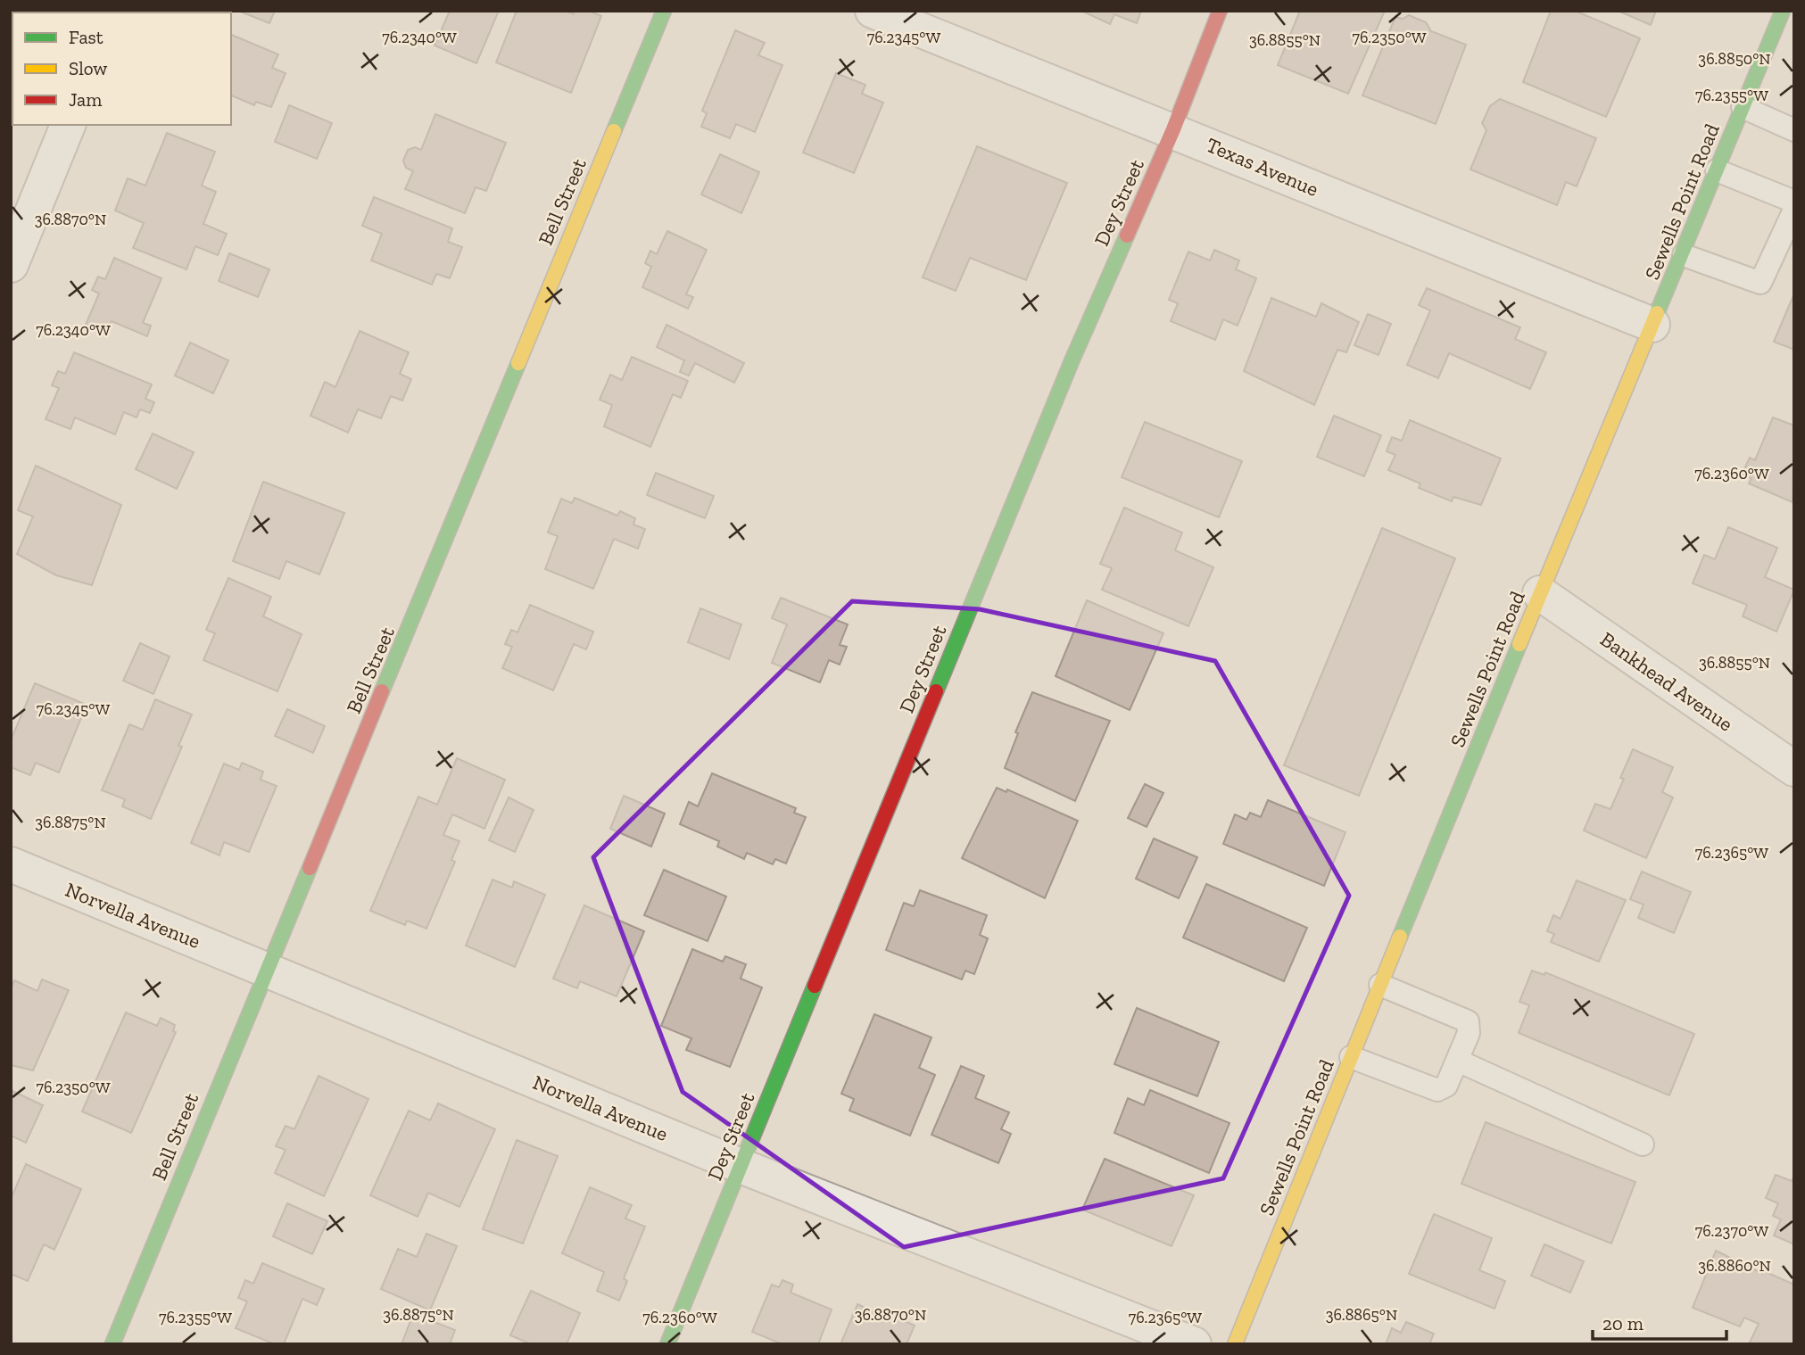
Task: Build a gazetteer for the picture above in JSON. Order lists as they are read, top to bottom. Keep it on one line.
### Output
{"streets":{"street":["Texas Avenue","Bell Street","Sewells Point Road","Dey Street","Bankhead Avenue","Norvella Avenue"]},"crossings":[["Texas Avenue","Sewells Point Road"],["Texas Avenue","Dey Street"],["Bell Street","Norvella Avenue"],["Sewells Point Road","Bankhead Avenue"],["Dey Street","Norvella Avenue"]],"legend":["Fast","Slow","Jam"],"scale_bar":"20 m","coordinates":["76.2350°W","76.2340°W","76.2345°W","36.8855°N","36.8850°N","76.2355°W","36.8870°N","76.2360°W","36.8875°N","76.2365°W","76.2370°W","36.8860°N","36.8865°N"]}
